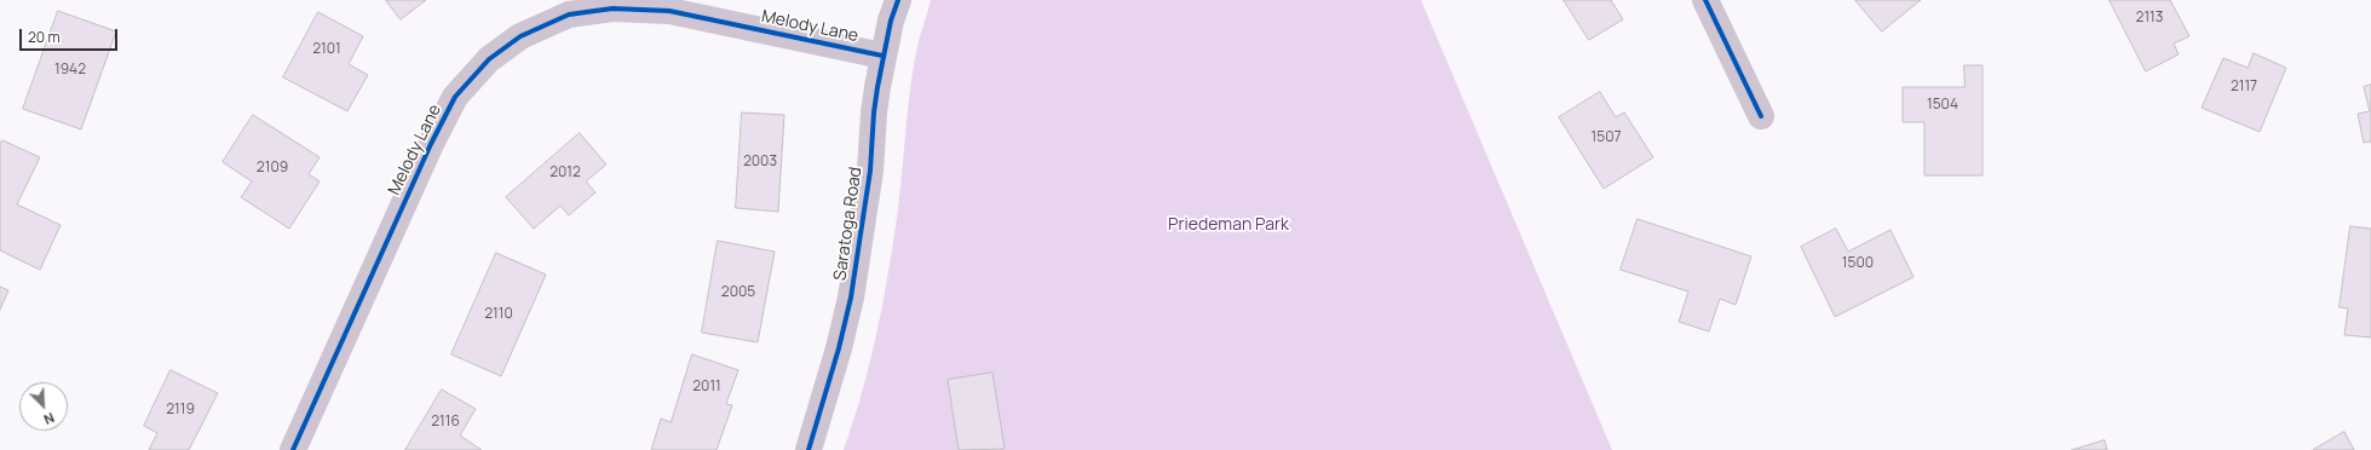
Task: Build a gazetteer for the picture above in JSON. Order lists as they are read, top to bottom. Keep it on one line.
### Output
{"streets":{"street":["Melody Lane","Saratoga Road"]},"crossings":[["Melody Lane","Saratoga Road"]],"parks":["Priedeman Park"],"house_numbers":["2113","2101","1942","2117","1504","1507","2003","2109","2012","1500","2005","2110","2011","2119","2116"],"scale_bar":"20 m","north":"bottom right"}
